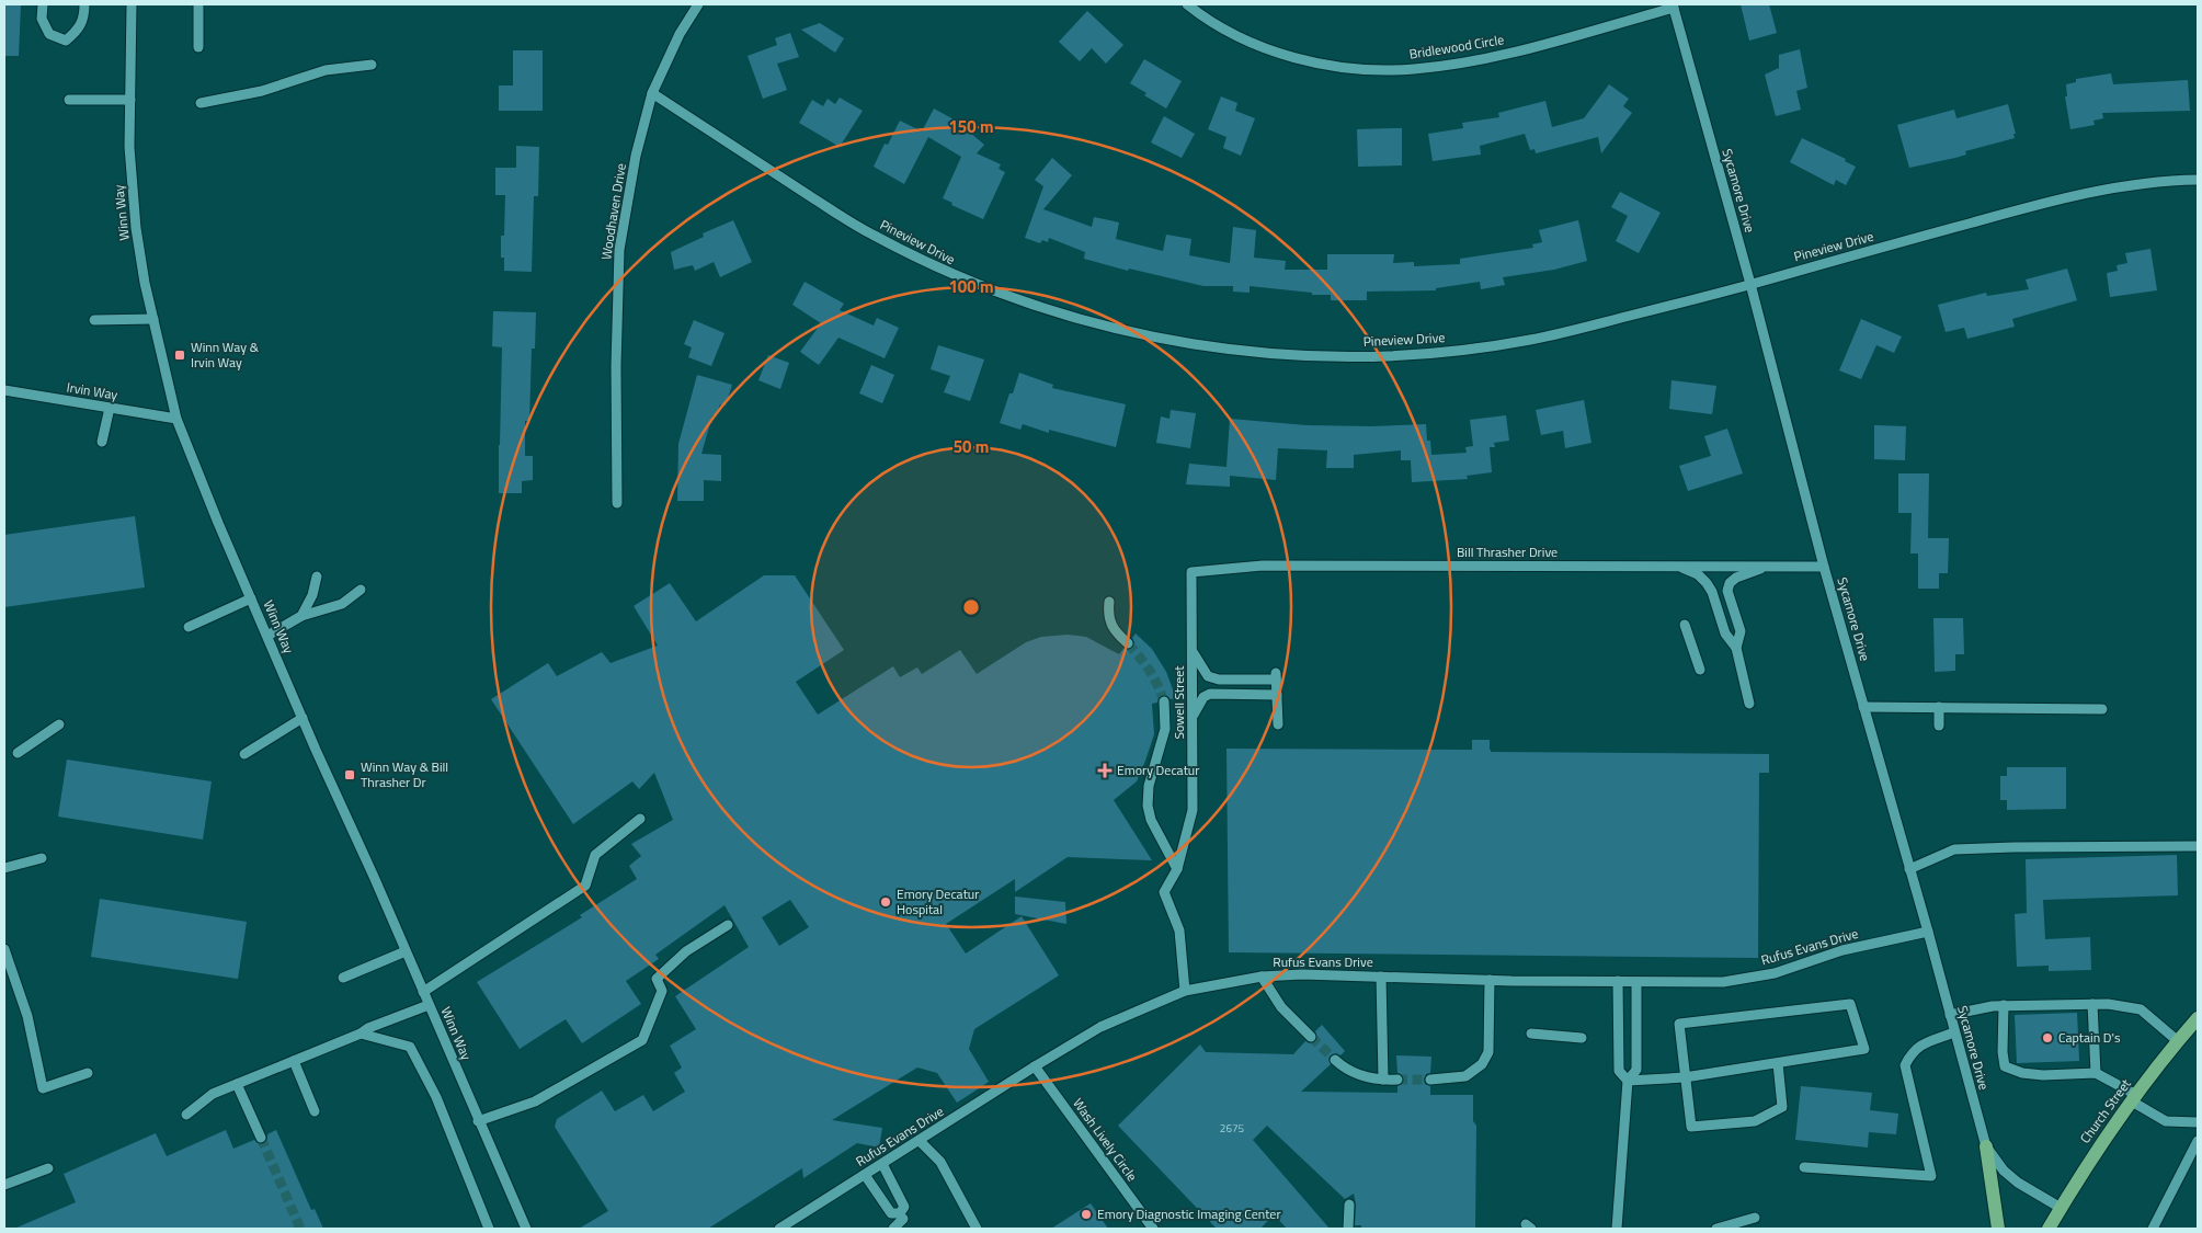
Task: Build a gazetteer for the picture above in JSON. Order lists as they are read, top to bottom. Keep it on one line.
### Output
{"streets":{"main road":["Church Street"],"street":["Bridlewood Circle","Sycamore Drive","Woodhaven Drive","Winn Way","Pineview Drive","Irvin Way","Bill Thrasher Drive","Sowell Street","Rufus Evans Drive","Wash Lively Circle"]},"crossings":[["Bridlewood Circle","Sycamore Drive"],["Sycamore Drive","Pineview Drive"],["Sycamore Drive","Bill Thrasher Drive"],["Sycamore Drive","Rufus Evans Drive"],["Sycamore Drive","Church Street"],["Woodhaven Drive","Pineview Drive"],["Winn Way","Irvin Way"],["Bill Thrasher Drive","Sowell Street"],["Sowell Street","Rufus Evans Drive"],["Rufus Evans Drive","Wash Lively Circle"]],"places":{"transit":["Winn Way & Irvin Way","Winn Way & Bill Thrasher Dr"],"health":["Emory Decatur"],"other":["Emory Decatur Hospital","Captain D's","Emory Diagnostic Imaging Center"]},"house_numbers":["2675"],"rings":["150 m","100 m","50 m"]}
